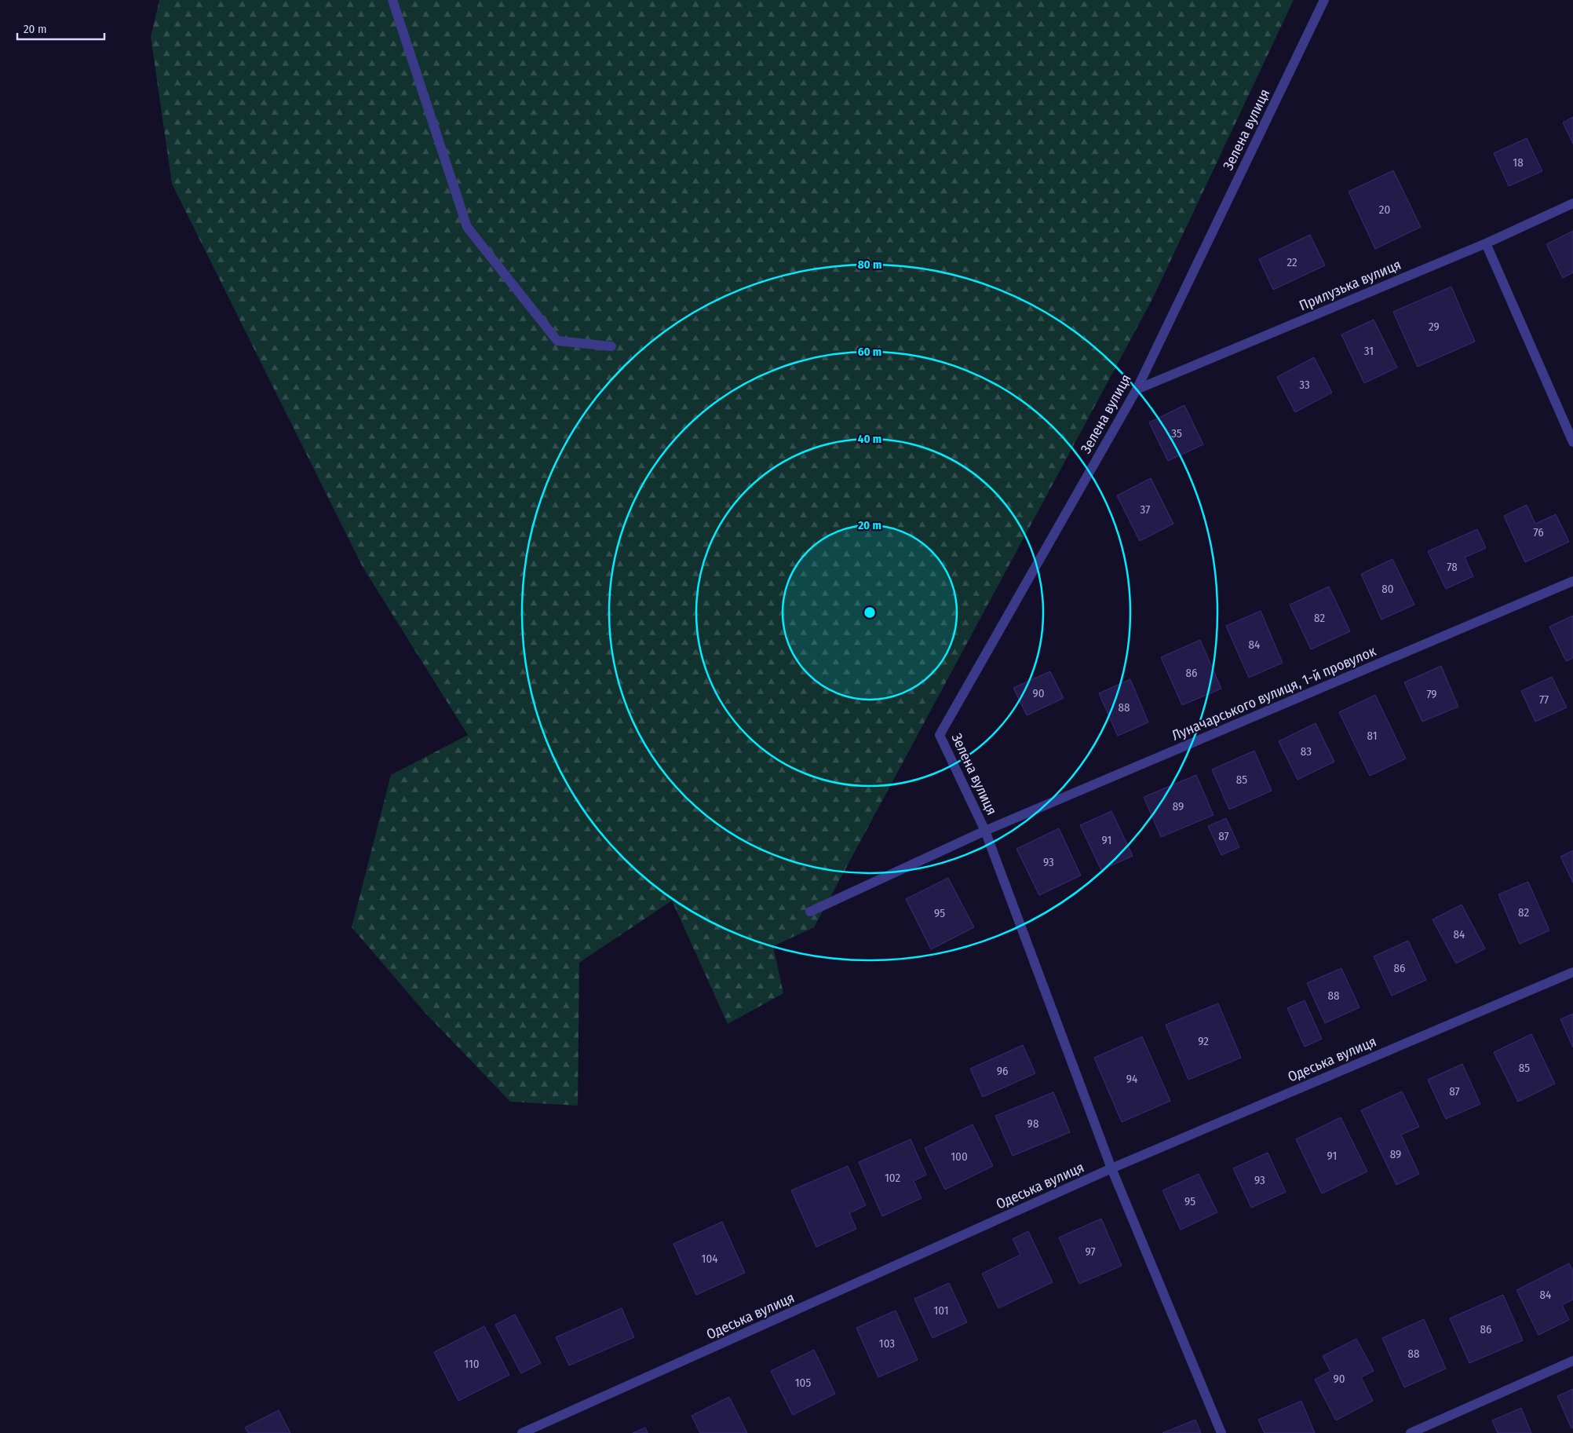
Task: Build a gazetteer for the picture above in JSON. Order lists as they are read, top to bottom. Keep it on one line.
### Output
{"streets":{"street":["Зелена вулиця","Прилузька вулиця","Луначарського вулиця, 1-й провулок","Одеська вулиця"]},"crossings":[["Зелена вулиця","Прилузька вулиця"],["Зелена вулиця","Луначарського вулиця, 1-й провулок"]],"house_numbers":["18","20","22","29","31","33","35","37","76","78","80","82","84","86","90","79","77","88","81","83","85","89","87","91","93","82","95","84","86","88","92","85","96","94","87","98","89","91","100","102","93","95","97","104","84","101","86","103","88","110","90","105"],"scale_bar":"20 m","rings":["80 m","60 m","40 m","20 m"]}
